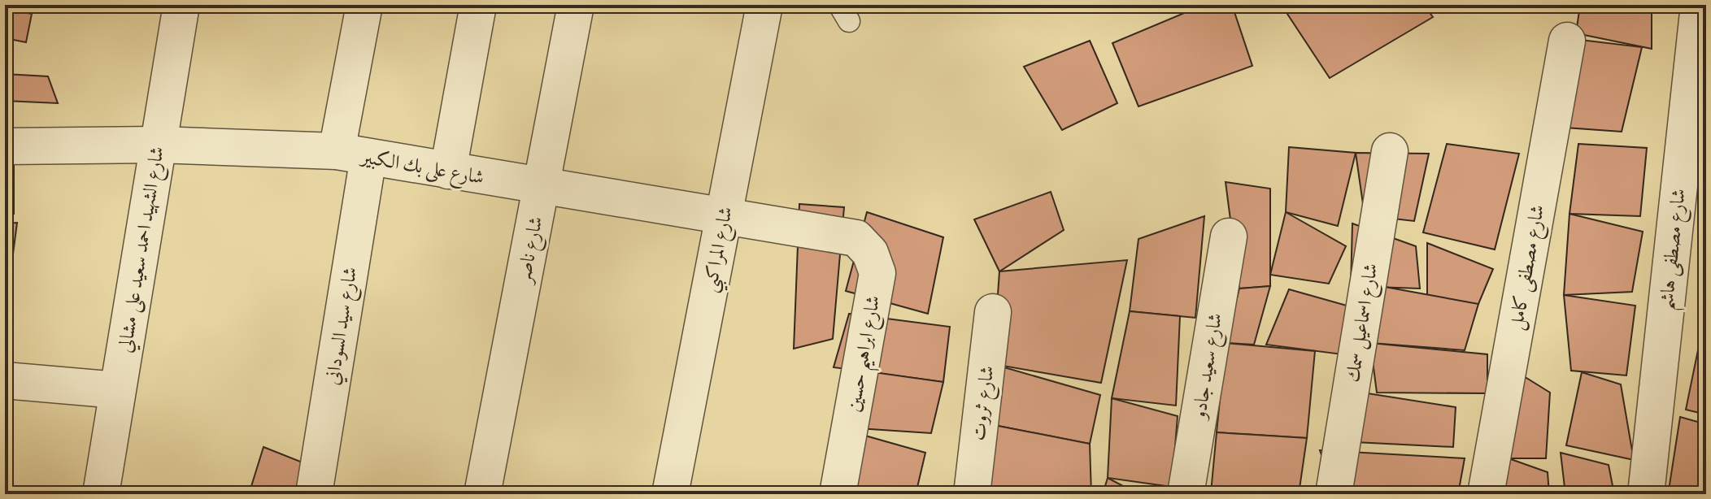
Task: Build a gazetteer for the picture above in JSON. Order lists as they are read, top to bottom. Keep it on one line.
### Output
{"streets":{"street":["شارع على بك الكبير","شارع الشهيد احمد سعيد على مشالي","شارع ناصر","شارع المراكبي","شارع مصطفى هاشم","شارع مصطفى كامل","شارع اسماعيل سمك","شارع سيد السوداني","شارع ابراهيم حسين","شارع سعيد جادو","شارع ثروت"]},"crossings":[["شارع على بك الكبير","شارع الشهيد احمد سعيد على مشالي"],["شارع على بك الكبير","شارع ناصر"],["شارع على بك الكبير","شارع المراكبي"],["شارع على بك الكبير","شارع سيد السوداني"],["شارع على بك الكبير","شارع ابراهيم حسين"]]}
